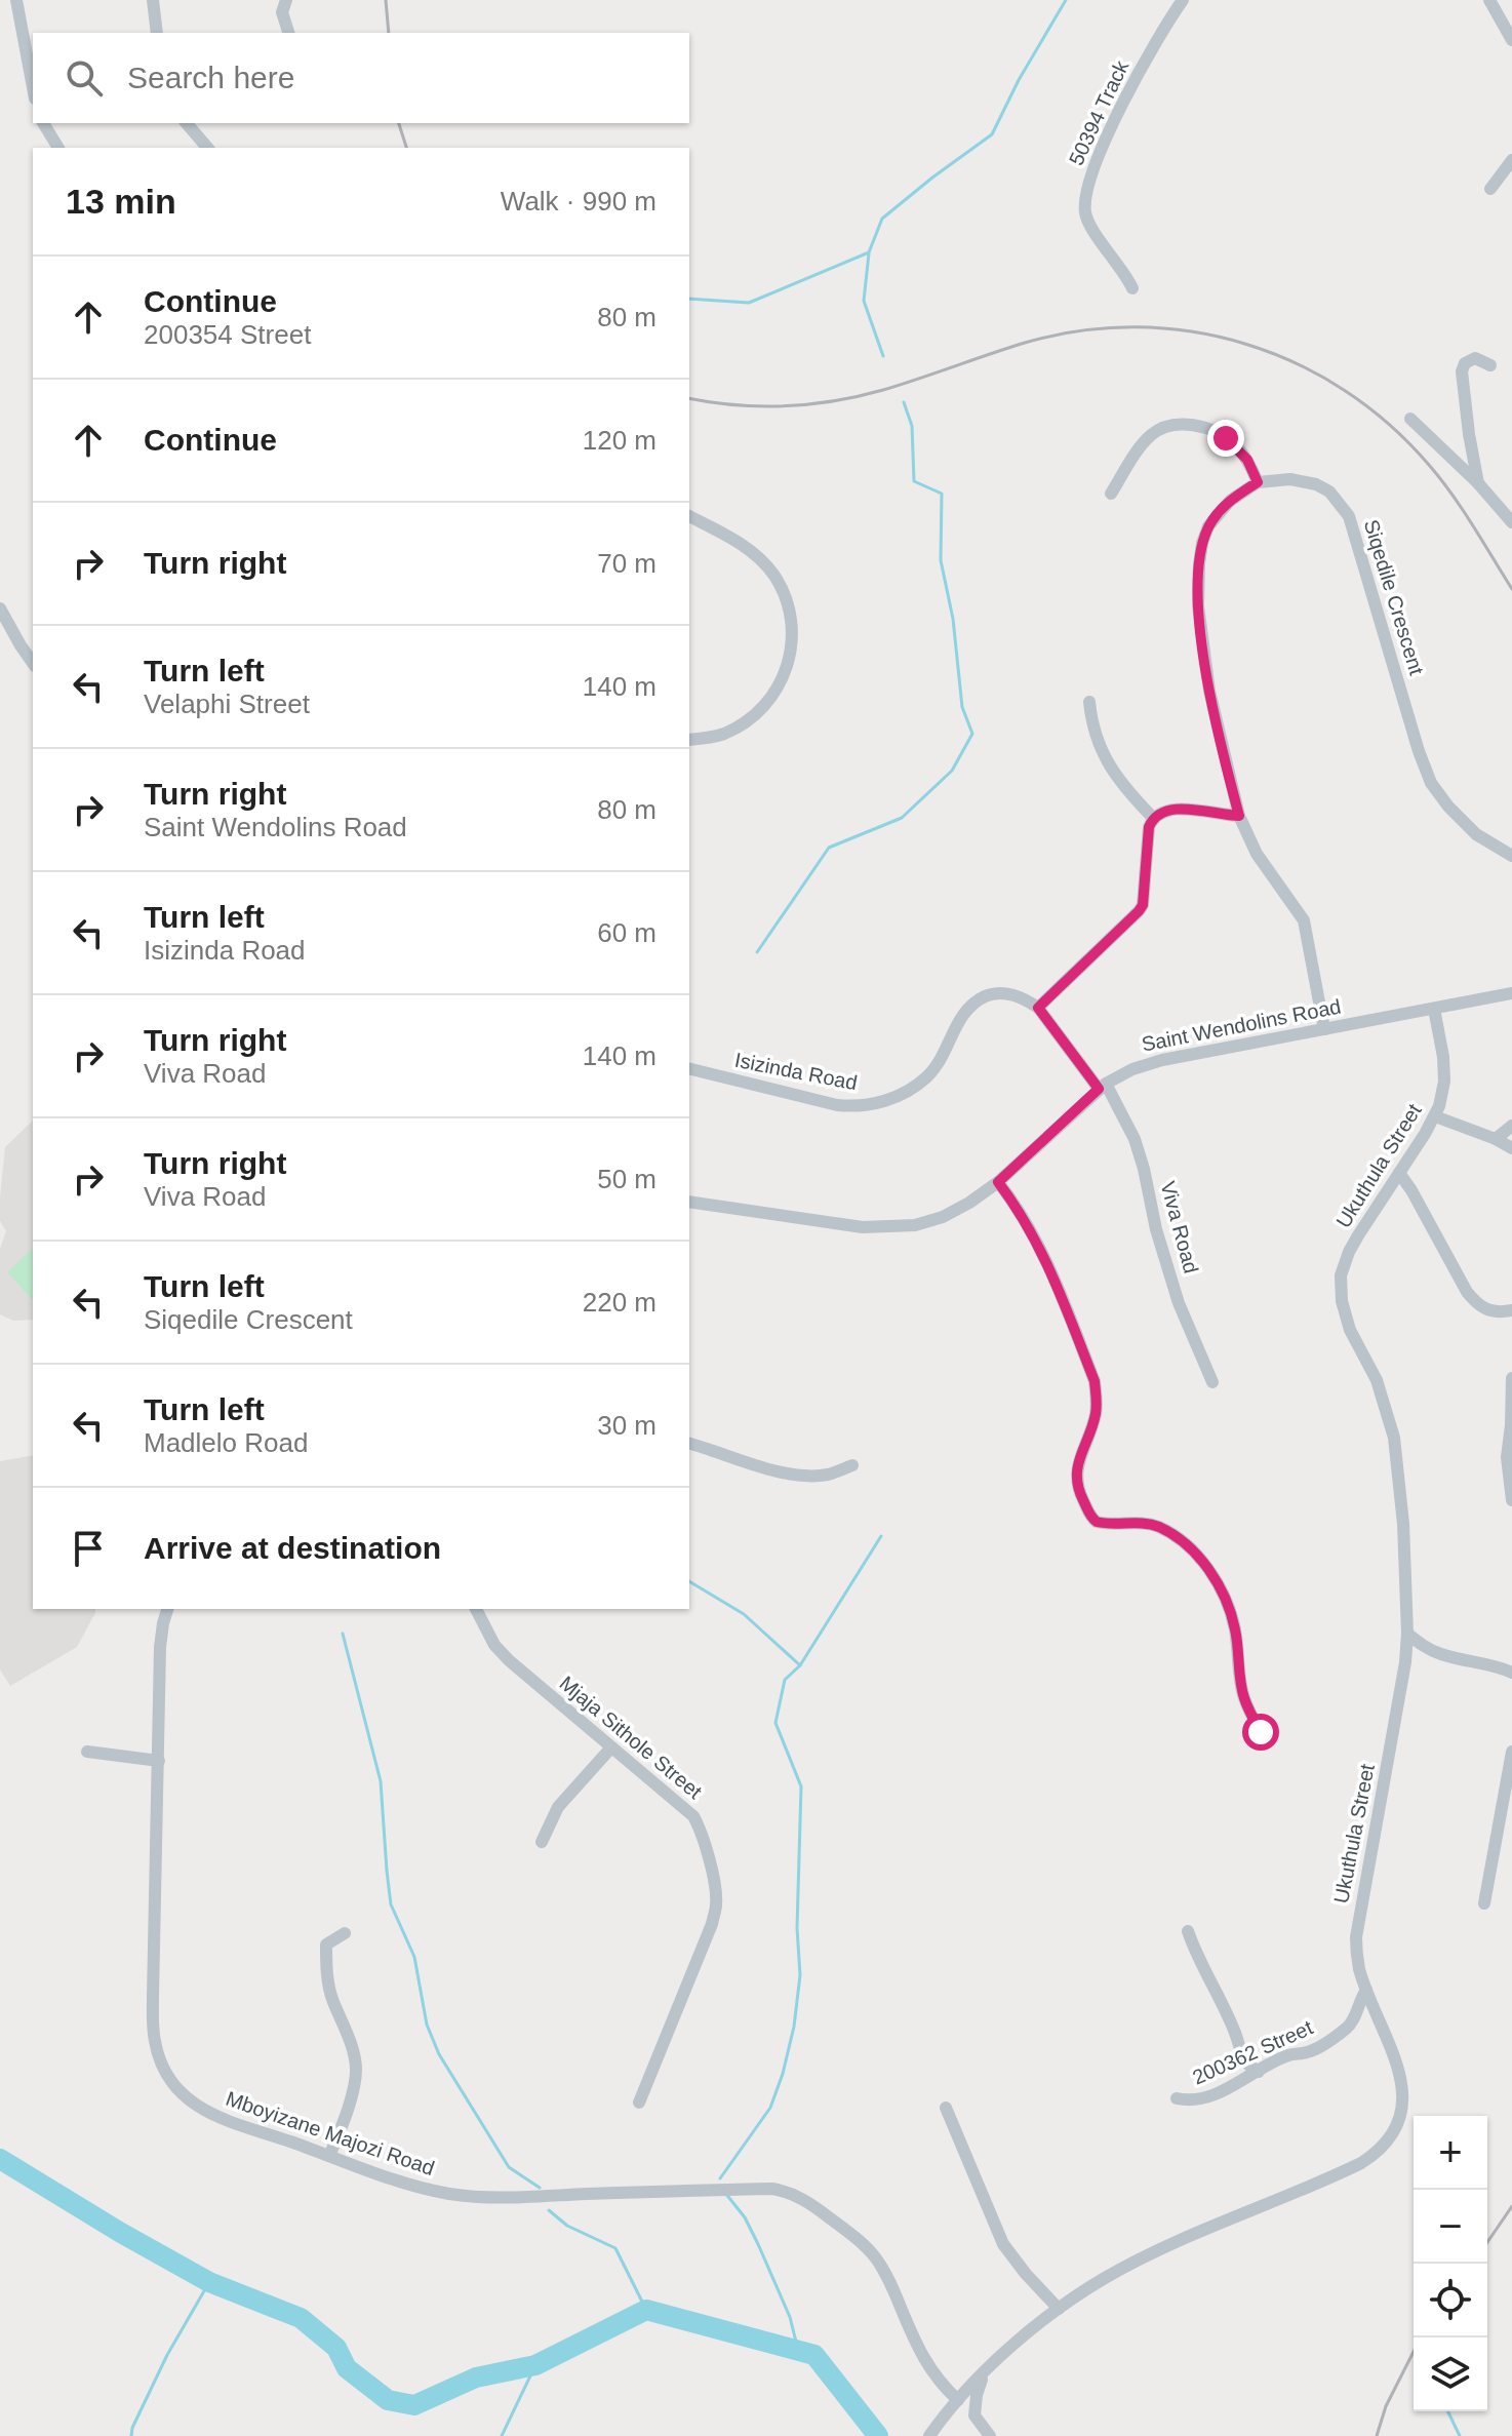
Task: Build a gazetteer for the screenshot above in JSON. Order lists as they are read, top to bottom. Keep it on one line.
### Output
{"streets":{"street":["50394 Track","Siqedile Crescent","Saint Wendolins Road","Isizinda Road","Ukuthula Street","Viva Road","Mjaja Sithole Street","200362 Street","Mboyizane Majozi Road"]},"crossings":[["Saint Wendolins Road","Ukuthula Street"],["Saint Wendolins Road","Viva Road"],["Ukuthula Street","200362 Street"],["Ukuthula Street","Mboyizane Majozi Road"]],"page":{"search":"Search here","heading":["13 min","Walk · 990 m"],"list":[["Continue","200354 Street","80 m"],["Continue","120 m"],["Turn right","70 m"],["Turn left","Velaphi Street","140 m"],["Turn right","Saint Wendolins Road","80 m"],["Turn left","Isizinda Road","60 m"],["Turn right","Viva Road","140 m"],["Turn right","Viva Road","50 m"],["Turn left","Siqedile Crescent","220 m"],["Turn left","Madlelo Road","30 m"],"Arrive at destination"],"map_buttons":["+","−"]}}
